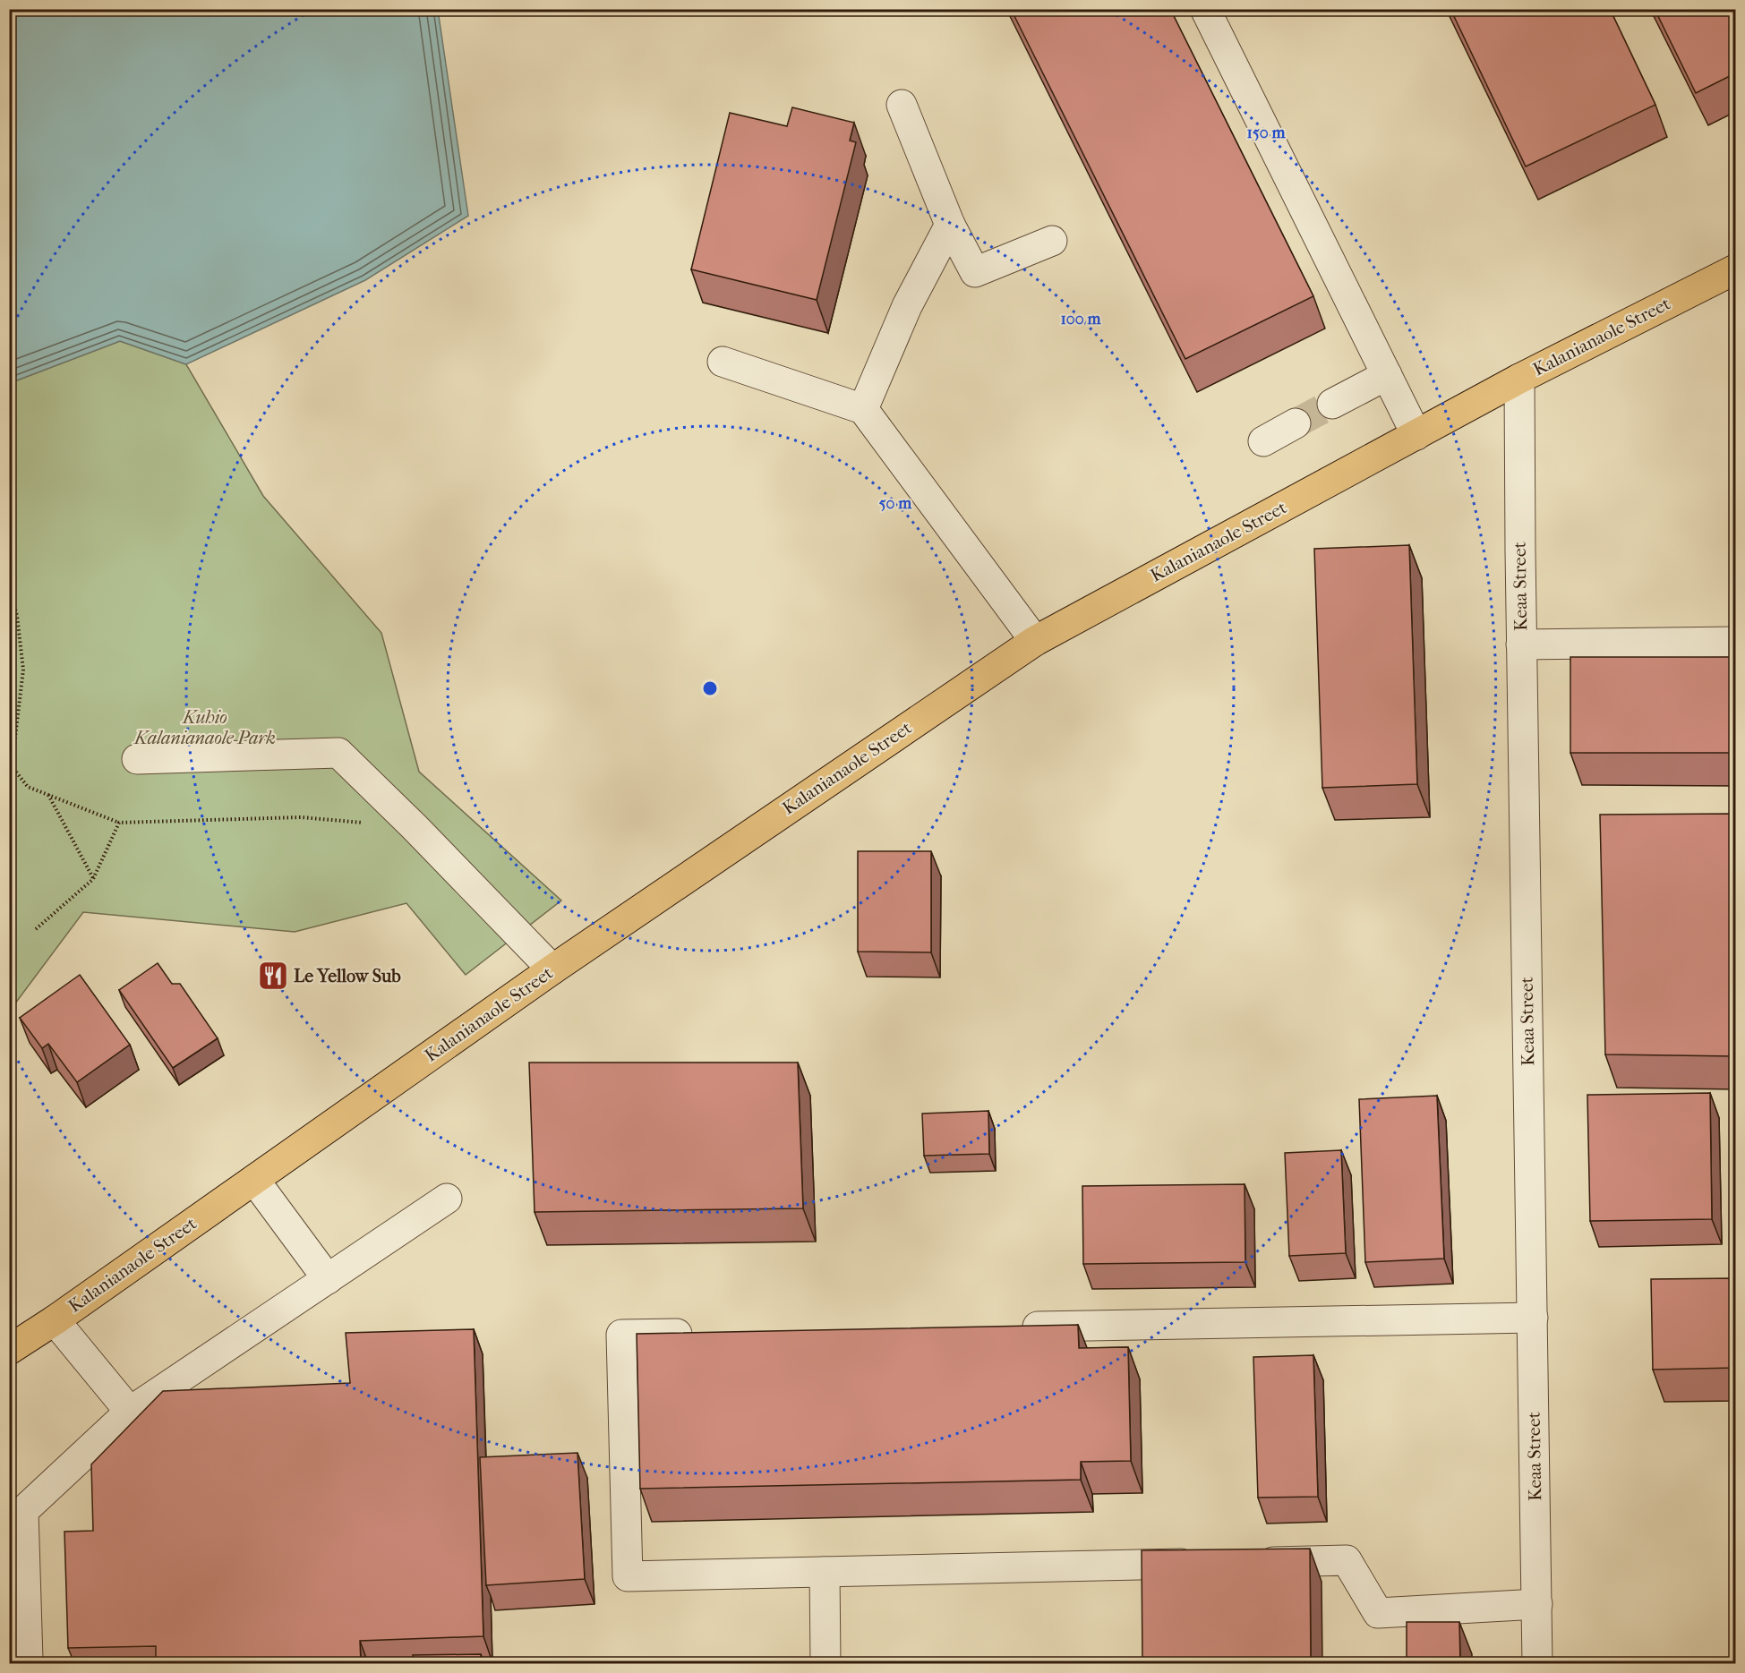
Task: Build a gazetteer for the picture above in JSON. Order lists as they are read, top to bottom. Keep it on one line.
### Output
{"streets":{"main road":["Kalanianaole Street"],"street":["Keaa Street"]},"crossings":[["Kalanianaole Street","Keaa Street"]],"parks":["Kuhio Kalanianaole Park"],"places":{"restaurant":["Le Yellow Sub"]},"rings":["150 m","100 m","50 m"]}
